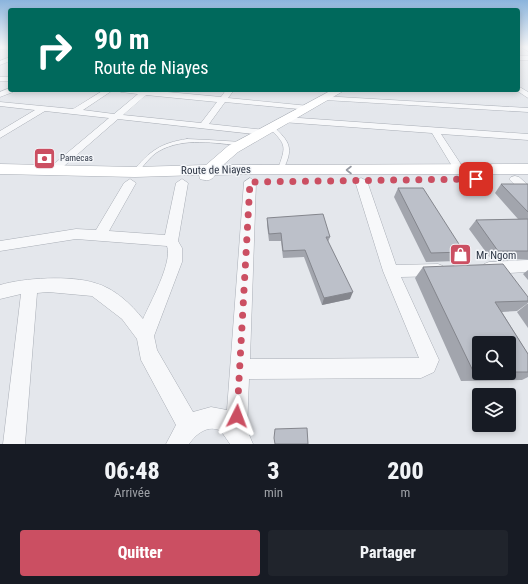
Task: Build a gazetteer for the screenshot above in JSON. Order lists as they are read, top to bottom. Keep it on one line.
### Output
{"streets":{"main road":["Route de Niayes"]},"places":{"bank":["Pamecas"],"shop":["Mr Ngom"]},"page":{"turn":["90 m","Route de Niayes"],"eta":["06:48","Arrivée","3","min","200","m"],"buttons":["Quitter","Partager"]}}
